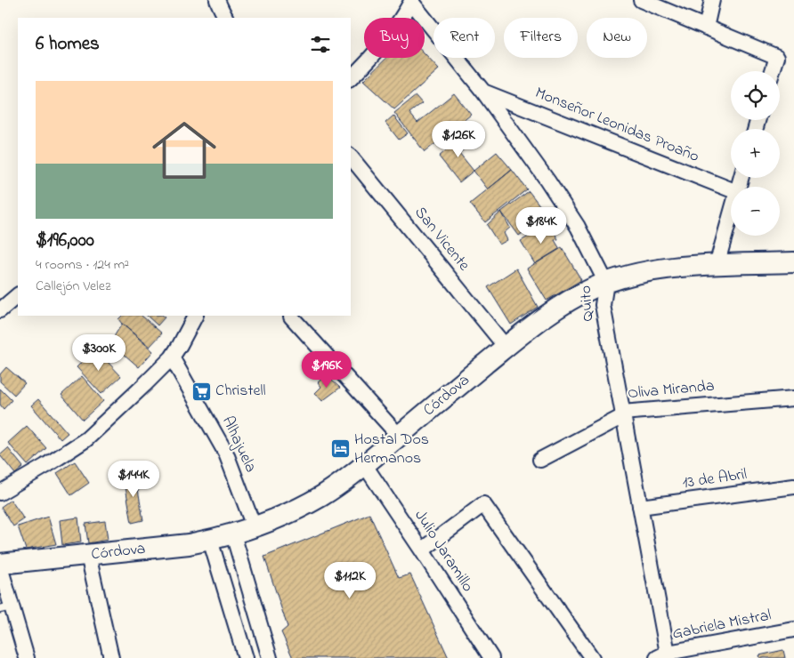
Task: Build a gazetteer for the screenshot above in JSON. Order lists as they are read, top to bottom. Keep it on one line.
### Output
{"streets":{"street":["Monseñor Leonidas Proaño","San Vicente","Quito","Oliva Miranda","Córdova","Alhajuela","13 de Abril","Julio Jaramillo","Gabriela Mistral"]},"crossings":[["Monseñor Leonidas Proaño","Quito"],["San Vicente","Córdova"],["Quito","Oliva Miranda"],["Quito","Córdova"],["Quito","13 de Abril"],["Quito","Gabriela Mistral"],["Córdova","Alhajuela"],["Córdova","Julio Jaramillo"]],"places":{"supermarket":["Christell"],"hotel":["Hostal Dos Hermanos"]},"page":{"chip":["Buy","Rent","Filters","New"],"heading":"6 homes","map_buttons":["+","−"],"list":[{"name":"$196,000","note":"4 rooms · 124 m² · Callejón Velez"}],"price":["$126K","$184K","$300K","$196K","$144K","$112K"]}}
